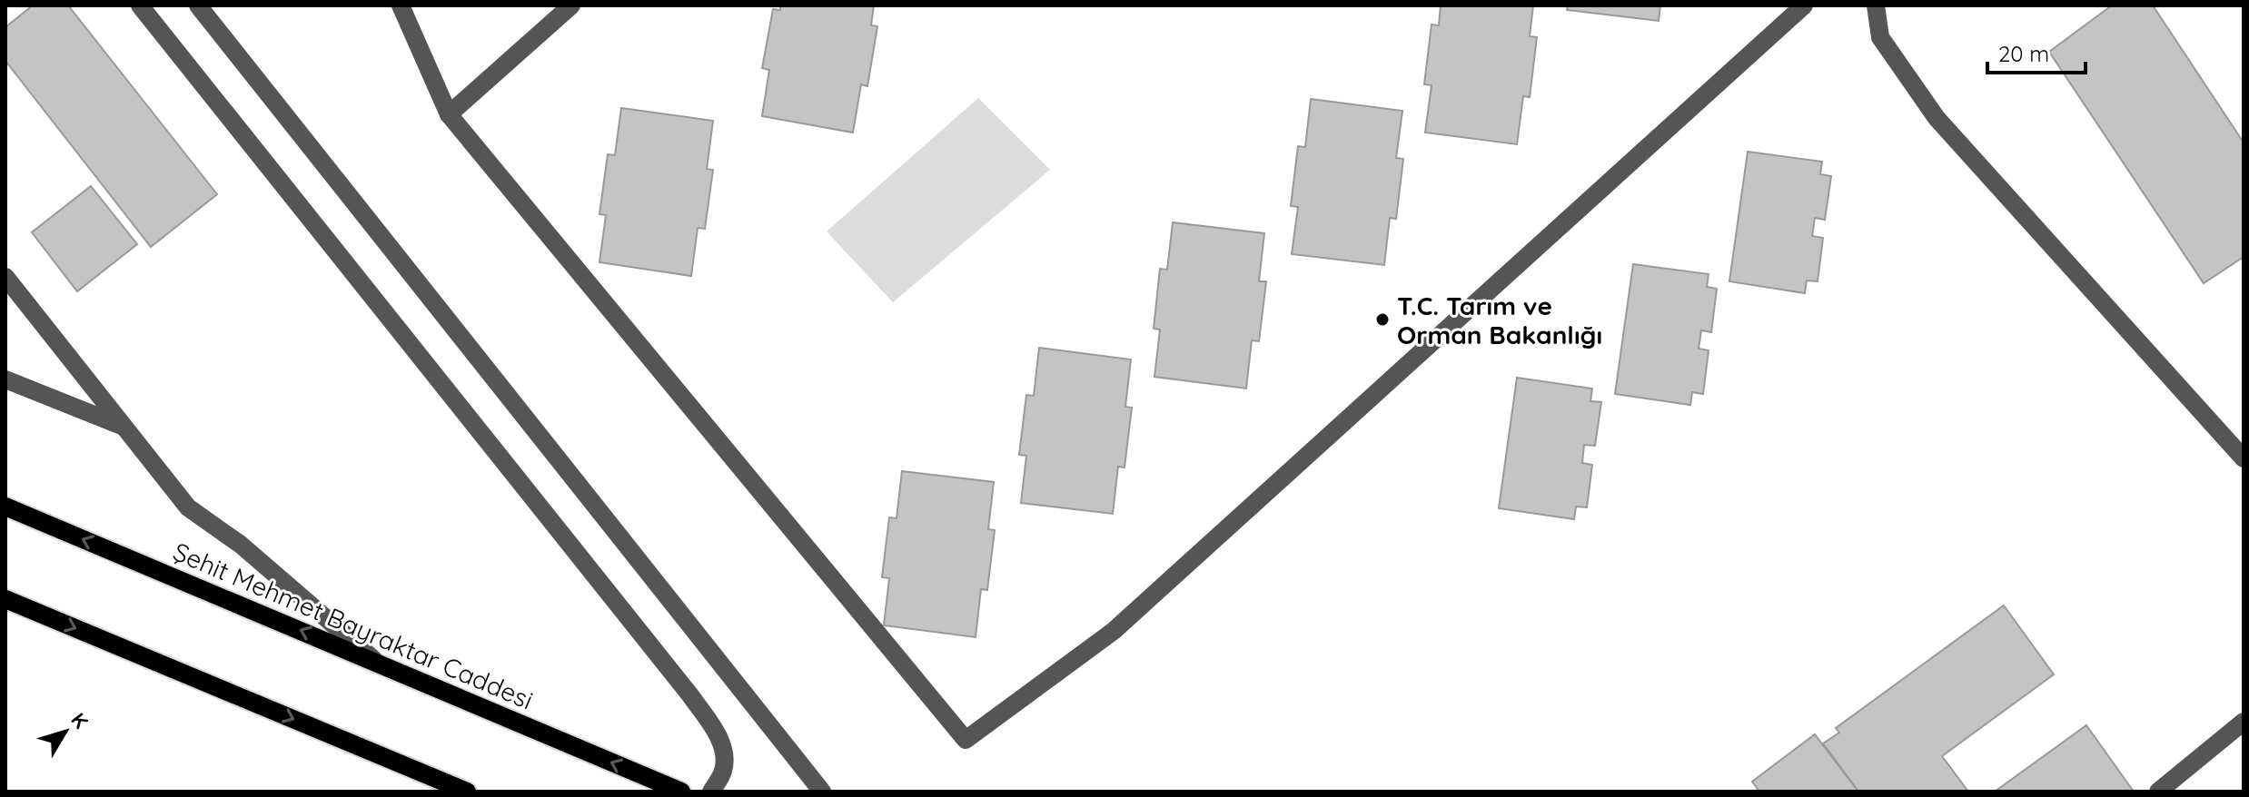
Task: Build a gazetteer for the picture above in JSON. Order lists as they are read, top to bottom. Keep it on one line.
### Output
{"streets":{"main road":["Şehit Mehmet Bayraktar Caddesi"]},"places":["T.C. Tarım ve Orman Bakanlığı"],"scale_bar":"20 m","north":"top right"}
